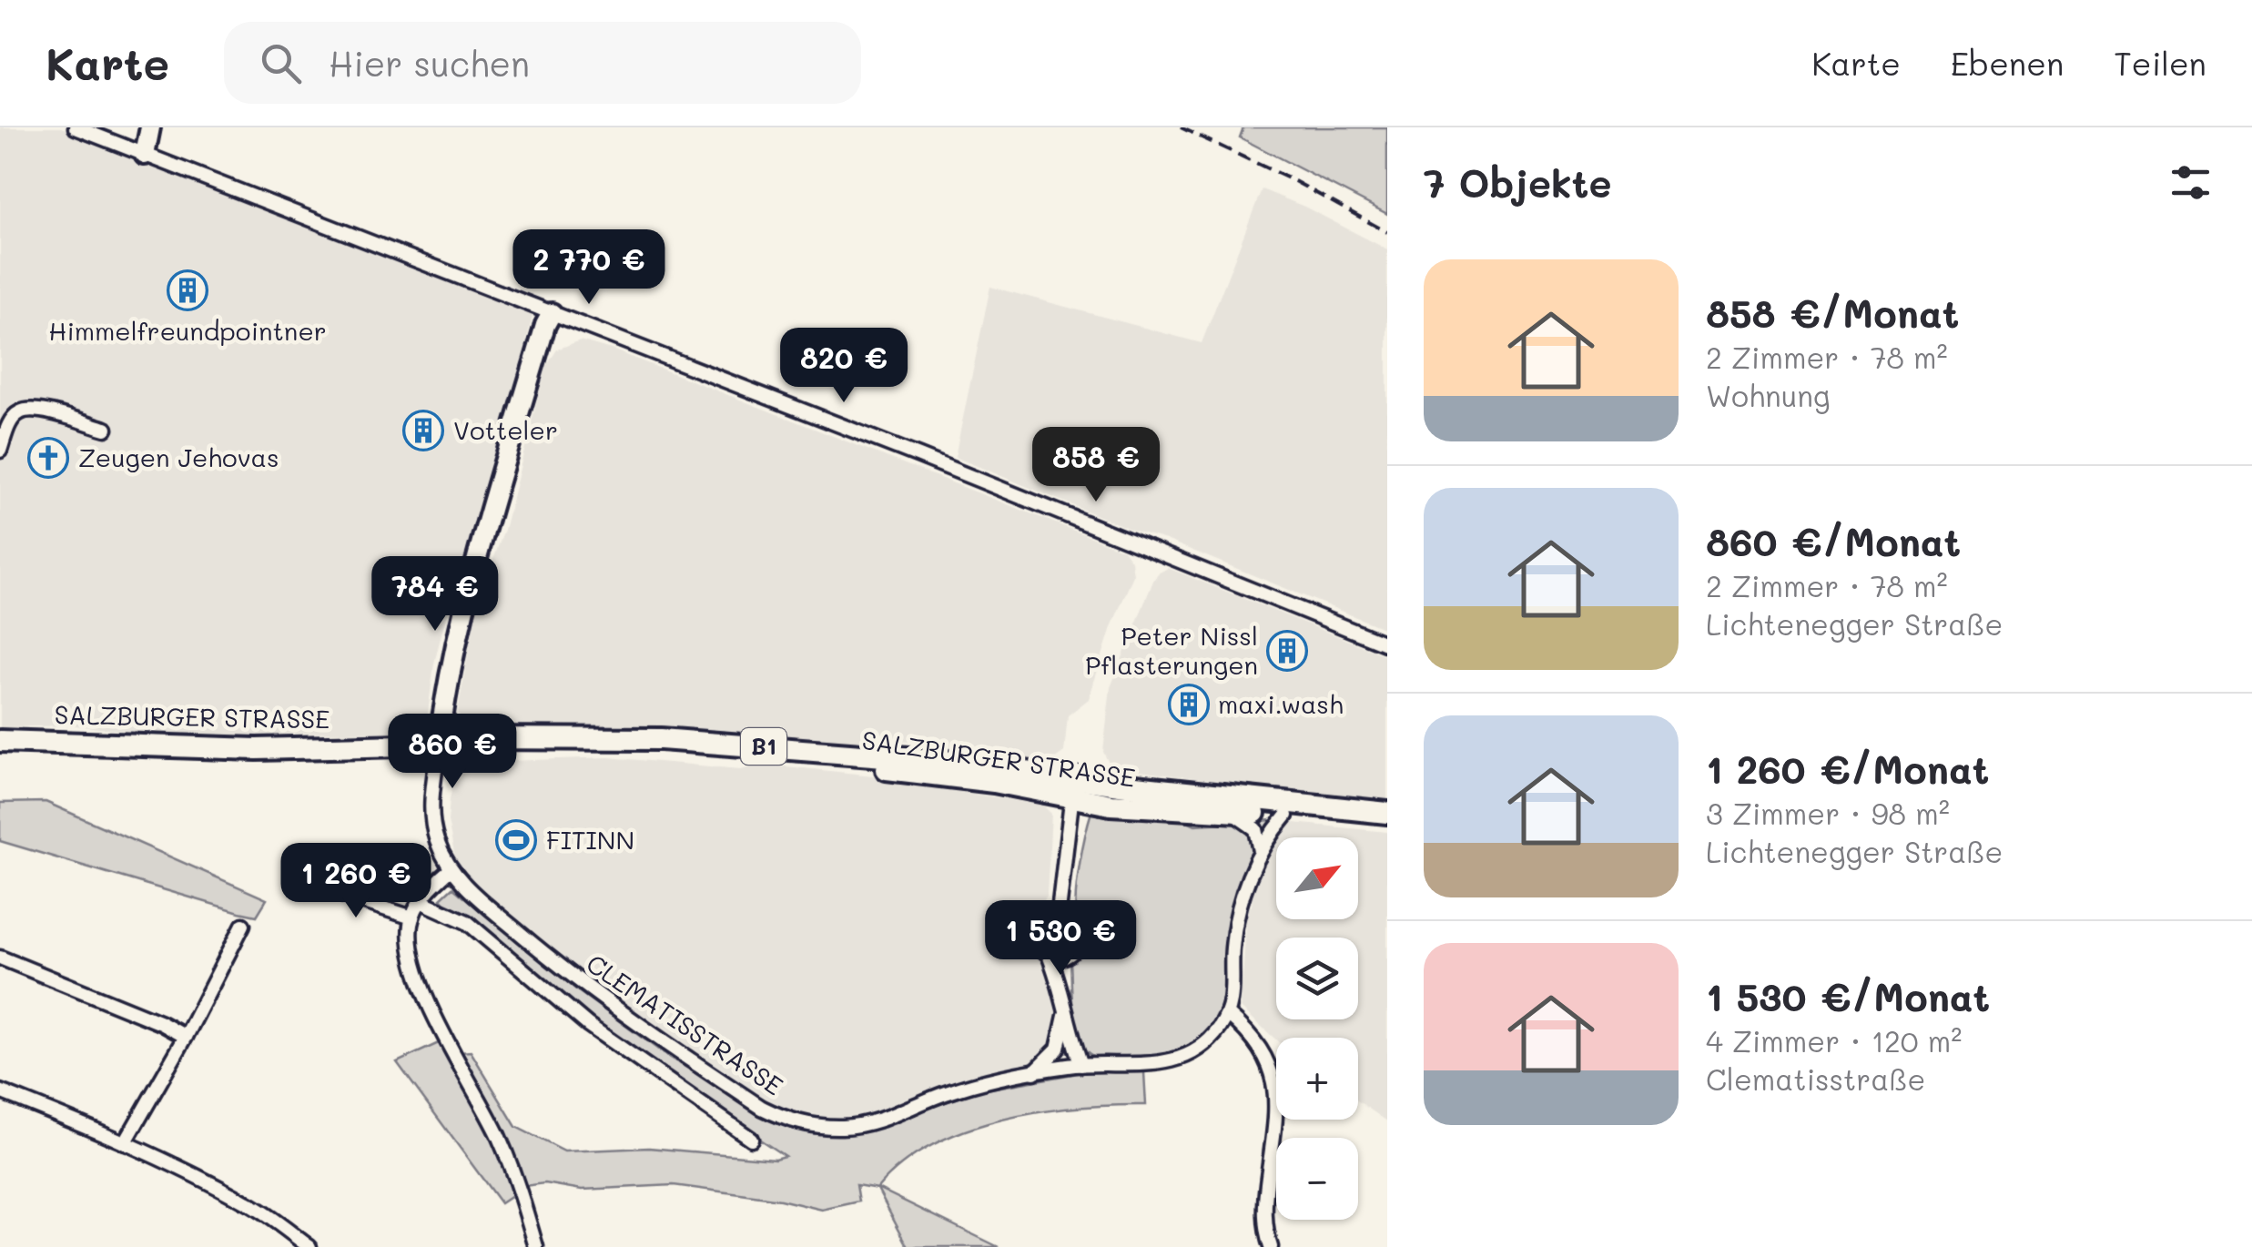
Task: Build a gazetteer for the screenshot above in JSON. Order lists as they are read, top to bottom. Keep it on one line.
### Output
{"streets":{"main road":["SALZBURGER STRASSE","B1"],"street":["CLEMATISSTRASSE"]},"places":{"building":["Himmelfreundpointner","Votteler","Peter Nissl Pflasterungen","maxi.wash"],"church":["Zeugen Jehovas"],"sports":["FITINN"]},"north":"top right","page":{"header":"Karte","search":"Hier suchen","nav":["Karte","Ebenen","Teilen"],"heading":"7 Objekte","price":["2 770 €","820 €","858 €","784 €","860 €","1 260 €","1 530 €"],"list":[{"name":"858 €/Monat","note":"2 Zimmer · 78 m² · Wohnung"},{"name":"860 €/Monat","note":"2 Zimmer · 78 m² · Lichtenegger Straße"},{"name":"1 260 €/Monat","note":"3 Zimmer · 98 m² · Lichtenegger Straße"},{"name":"1 530 €/Monat","note":"4 Zimmer · 120 m² · Clematisstraße"}],"map_buttons":["+","−"]}}
